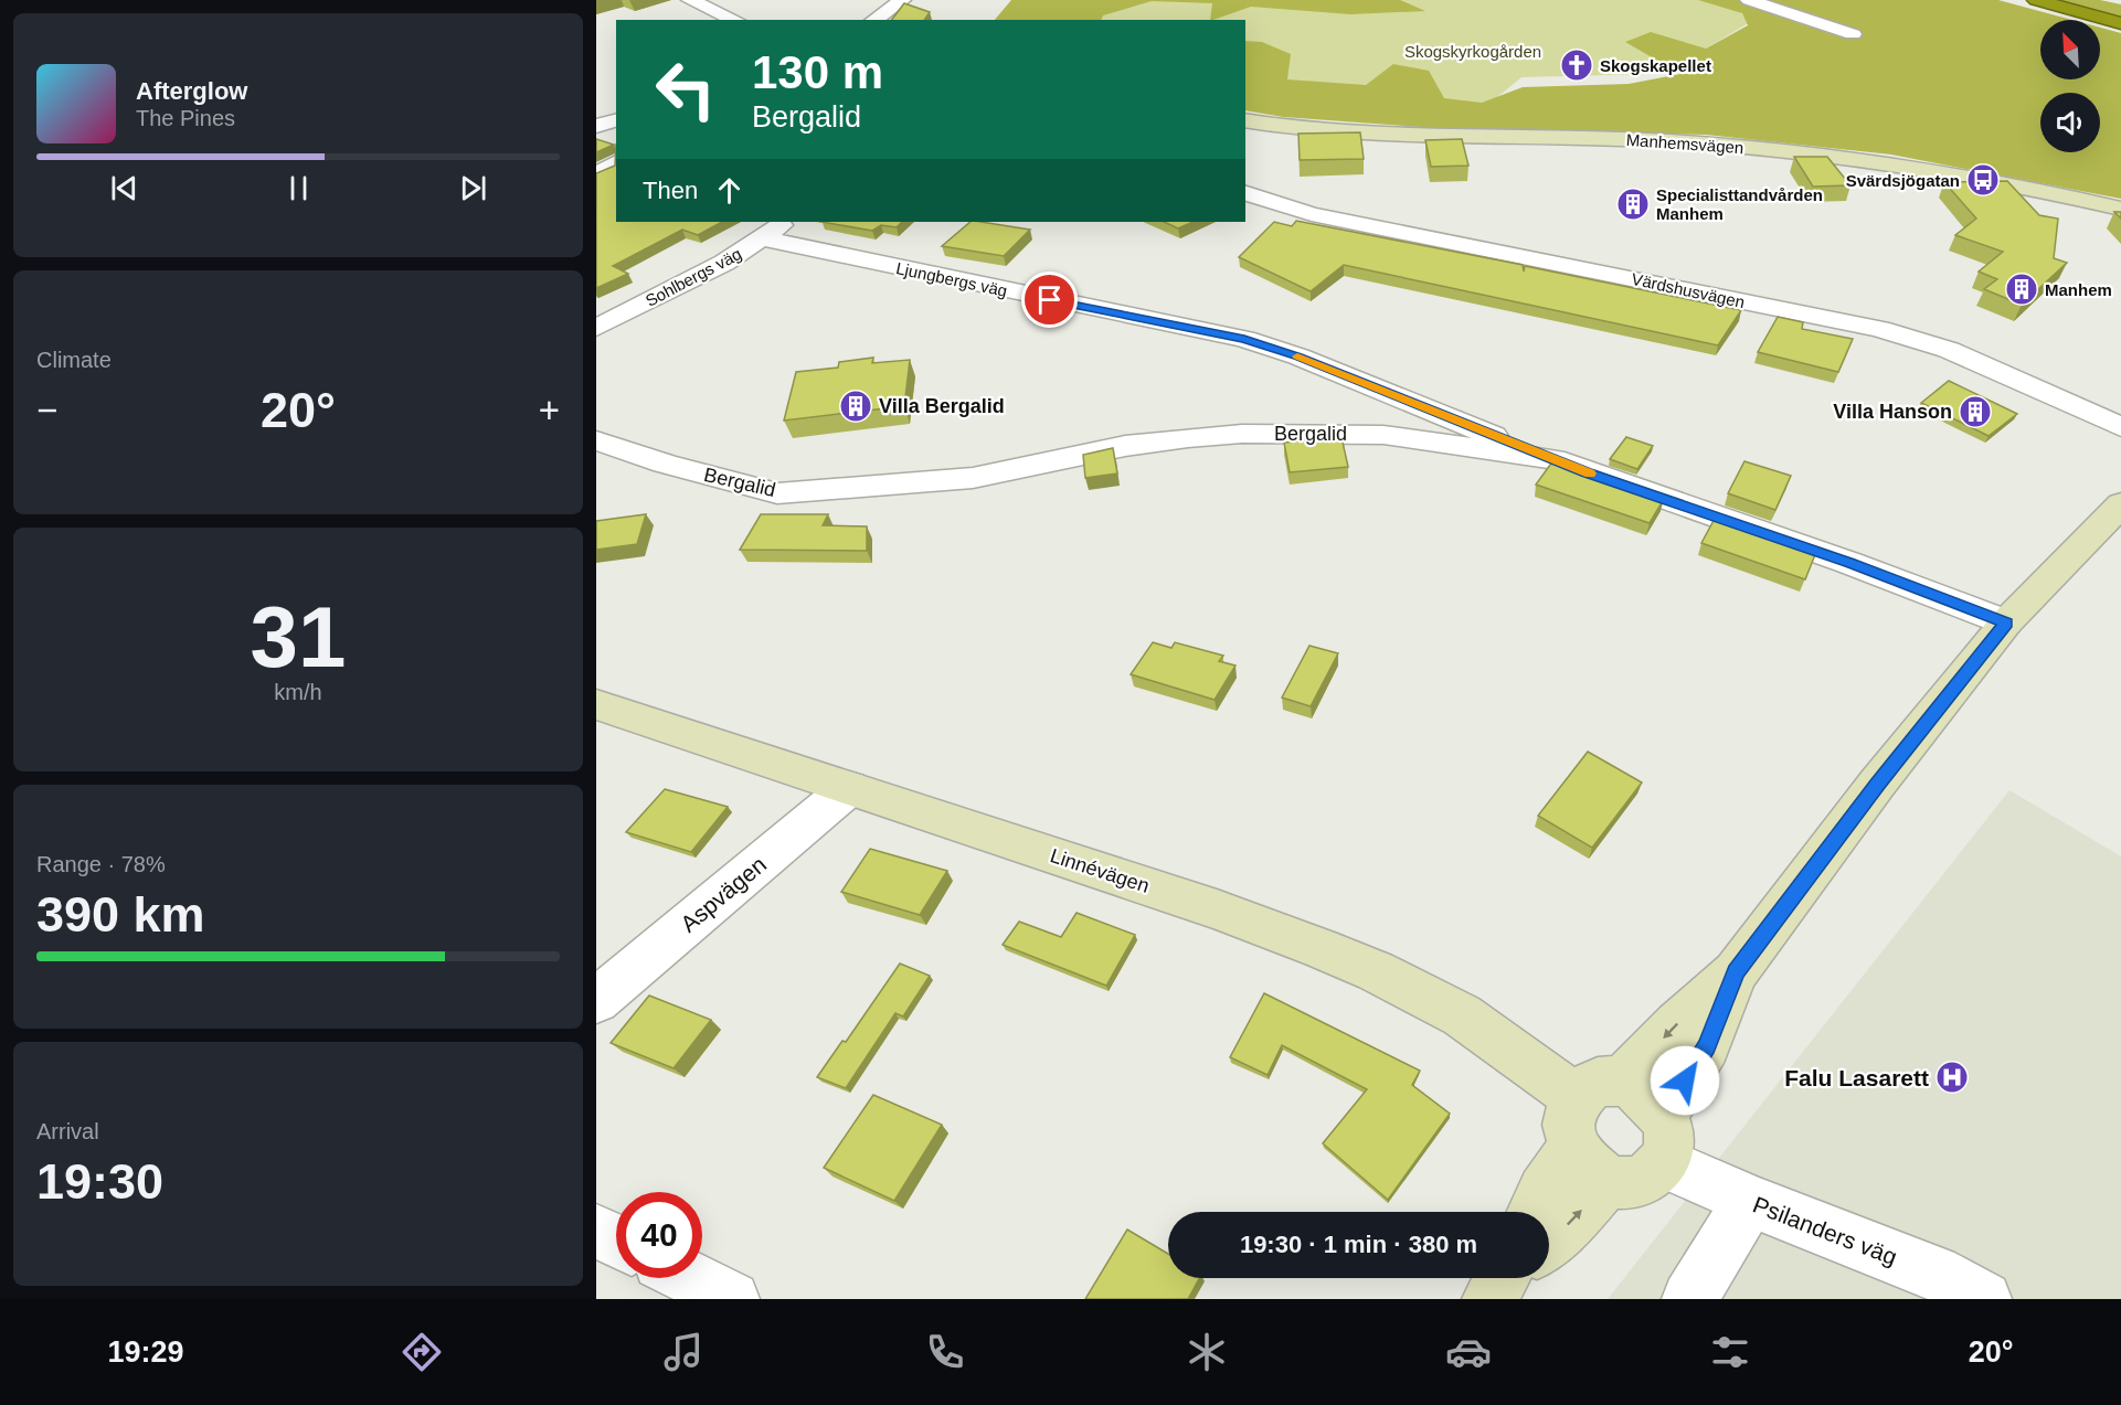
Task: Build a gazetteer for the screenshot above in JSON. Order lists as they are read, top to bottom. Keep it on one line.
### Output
{"streets":{"street":["Manhemsvägen","Sohlbergs väg","Ljungbergs väg","Värdshusvägen","Bergalid","Linnévägen","Aspvägen","Psilanders väg"]},"crossings":[["Sohlbergs väg","Ljungbergs väg"],["Ljungbergs väg","Bergalid"],["Linnévägen","Aspvägen"],["Linnévägen","Psilanders väg"]],"parks":["Skogskyrkogården"],"places":{"church":["Skogskapellet"],"bus stop":["Svärdsjögatan"],"building":["Specialisttandvården Manhem","Manhem","Villa Bergalid","Villa Hanson"],"hospital":["Falu Lasarett"]},"north":"top left","page":{"turn":["130 m","Bergalid"],"song":["Afterglow","The Pines"],"then":"Then","tile":["Climate",["31","km/h"],["Range · 78%","390 km"],["Arrival","19:30"]],"heat":["−","20°","+"],"limit":"40","trip":"19:30 · 1 min · 380 m","tabs":["19:29","20°"]}}
